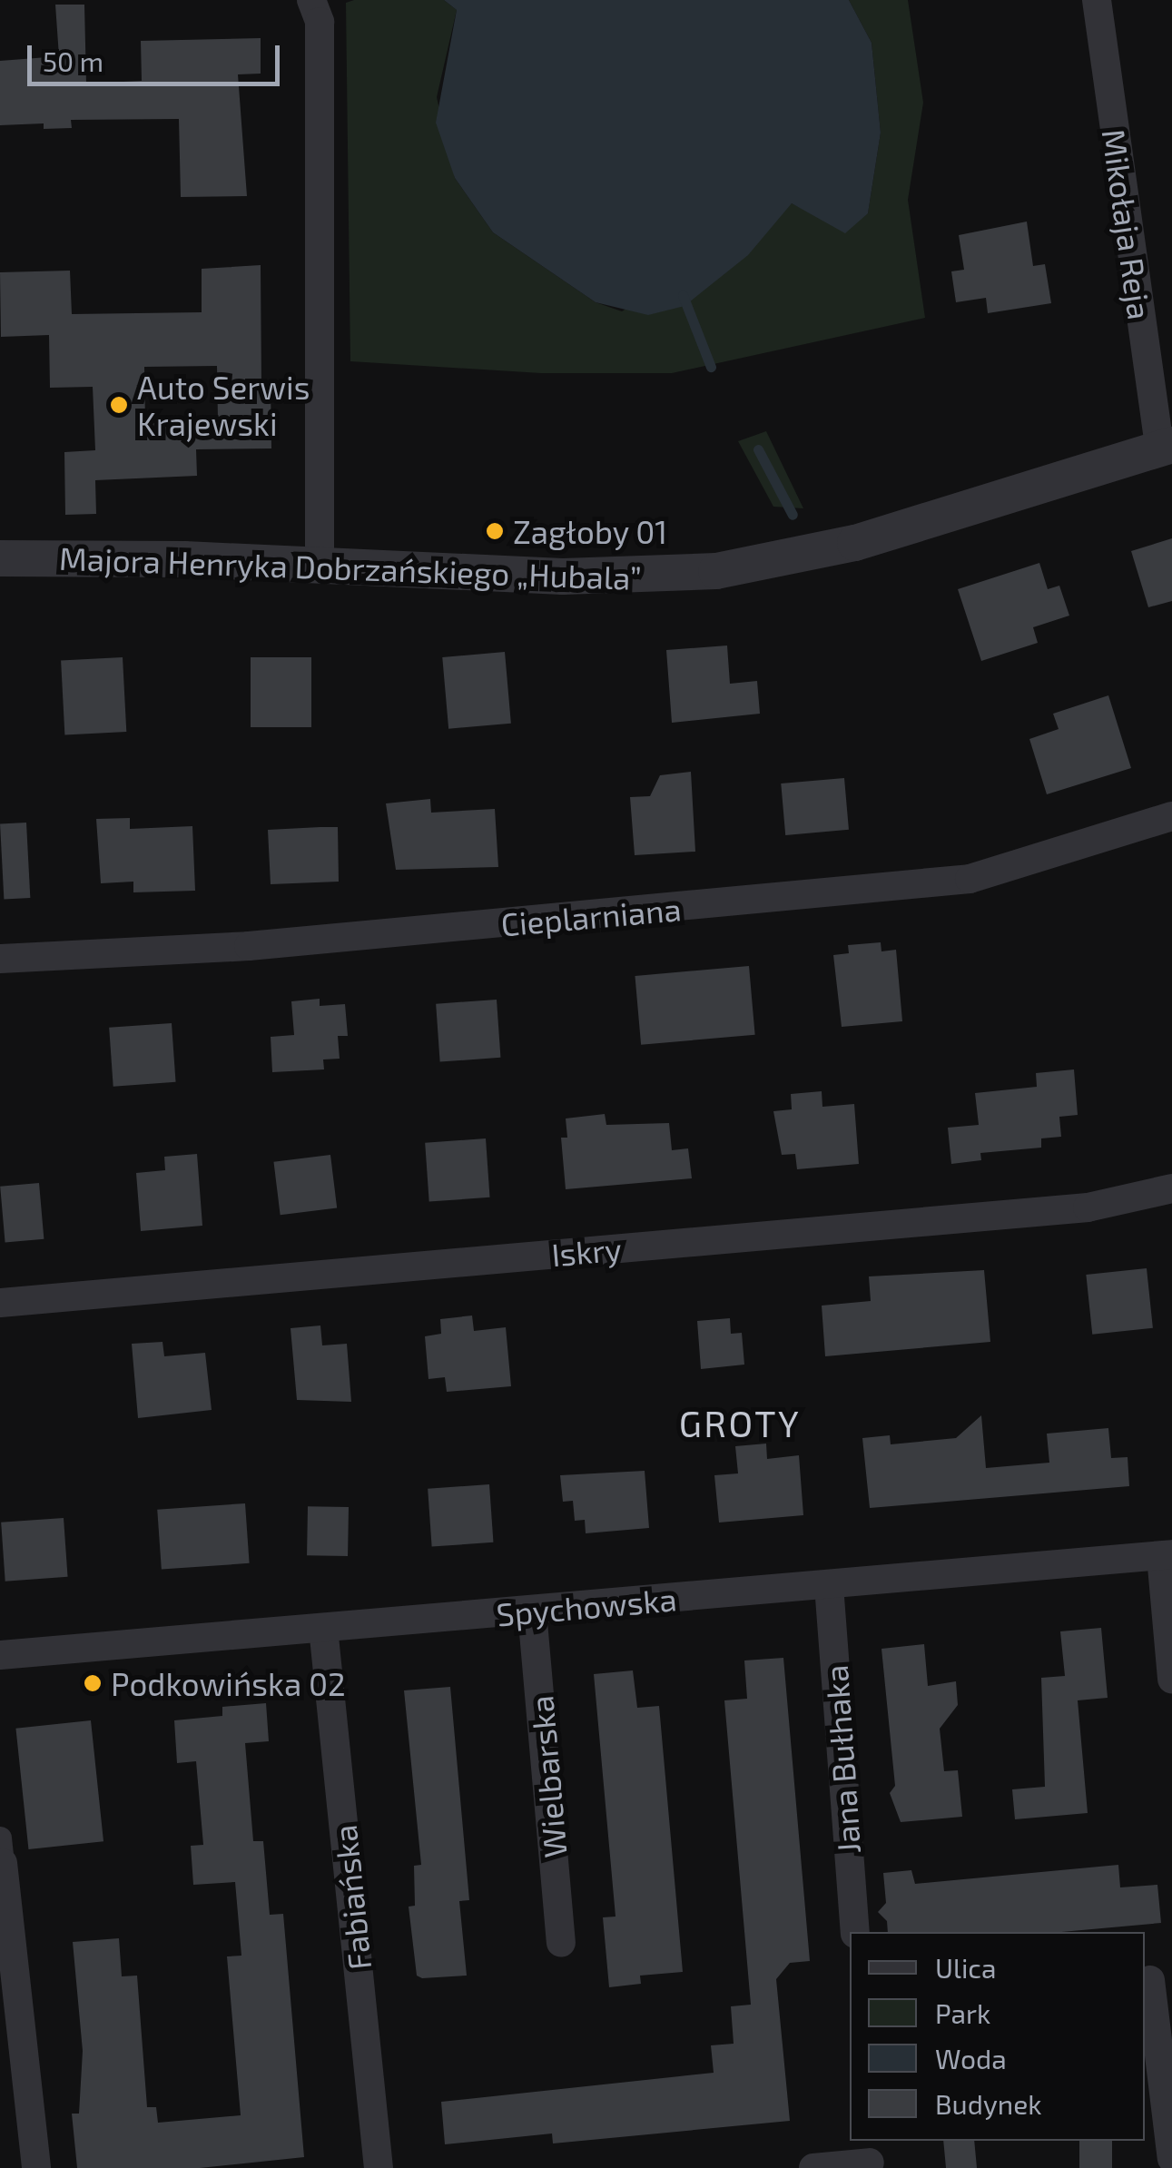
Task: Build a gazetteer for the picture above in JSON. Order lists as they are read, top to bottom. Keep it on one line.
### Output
{"streets":{"street":["Mikołaja Reja","Majora Henryka Dobrzańskiego „Hubala”","Cieplarniana","Iskry","Spychowska","Jana Bułhaka","Wielbarska","Fabiańska"]},"crossings":[["Mikołaja Reja","Majora Henryka Dobrzańskiego „Hubala”"],["Spychowska","Jana Bułhaka"],["Spychowska","Wielbarska"],["Spychowska","Fabiańska"]],"districts":["GROTY"],"places":["Auto Serwis Krajewski","Zagłoby 01","Podkowińska 02"],"legend":["Ulica","Park","Woda","Budynek"],"scale_bar":"50 m"}
